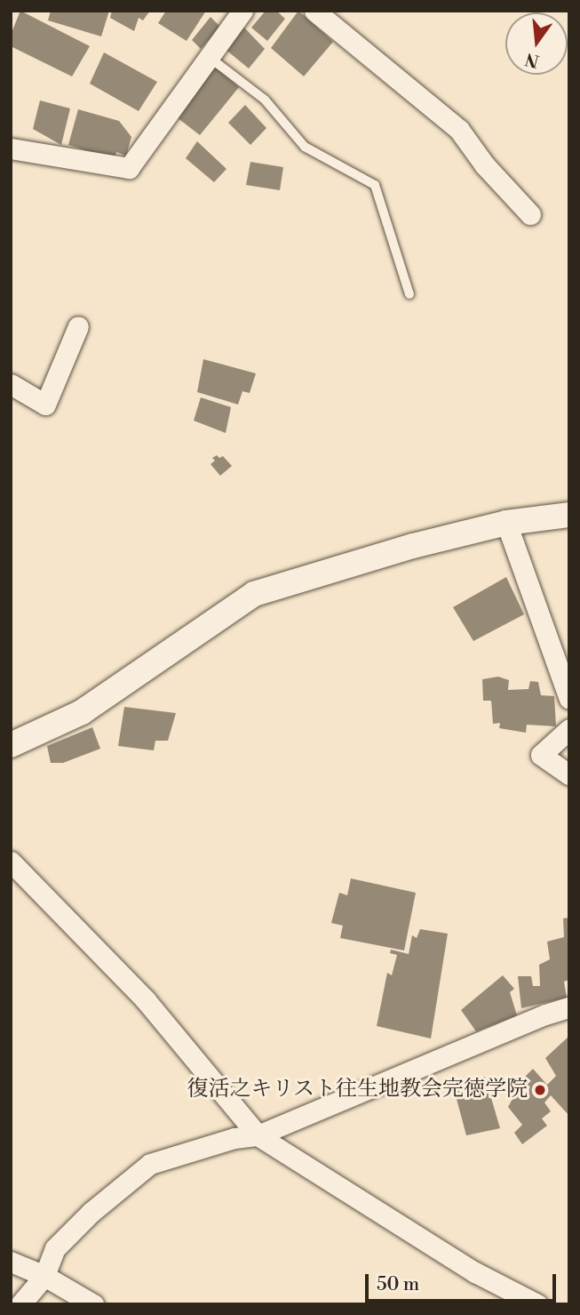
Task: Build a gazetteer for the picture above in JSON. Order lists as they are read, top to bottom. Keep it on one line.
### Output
{"places":["復活之キリスト往生地教会完徳学院"],"scale_bar":"50 m","north":"bottom"}
